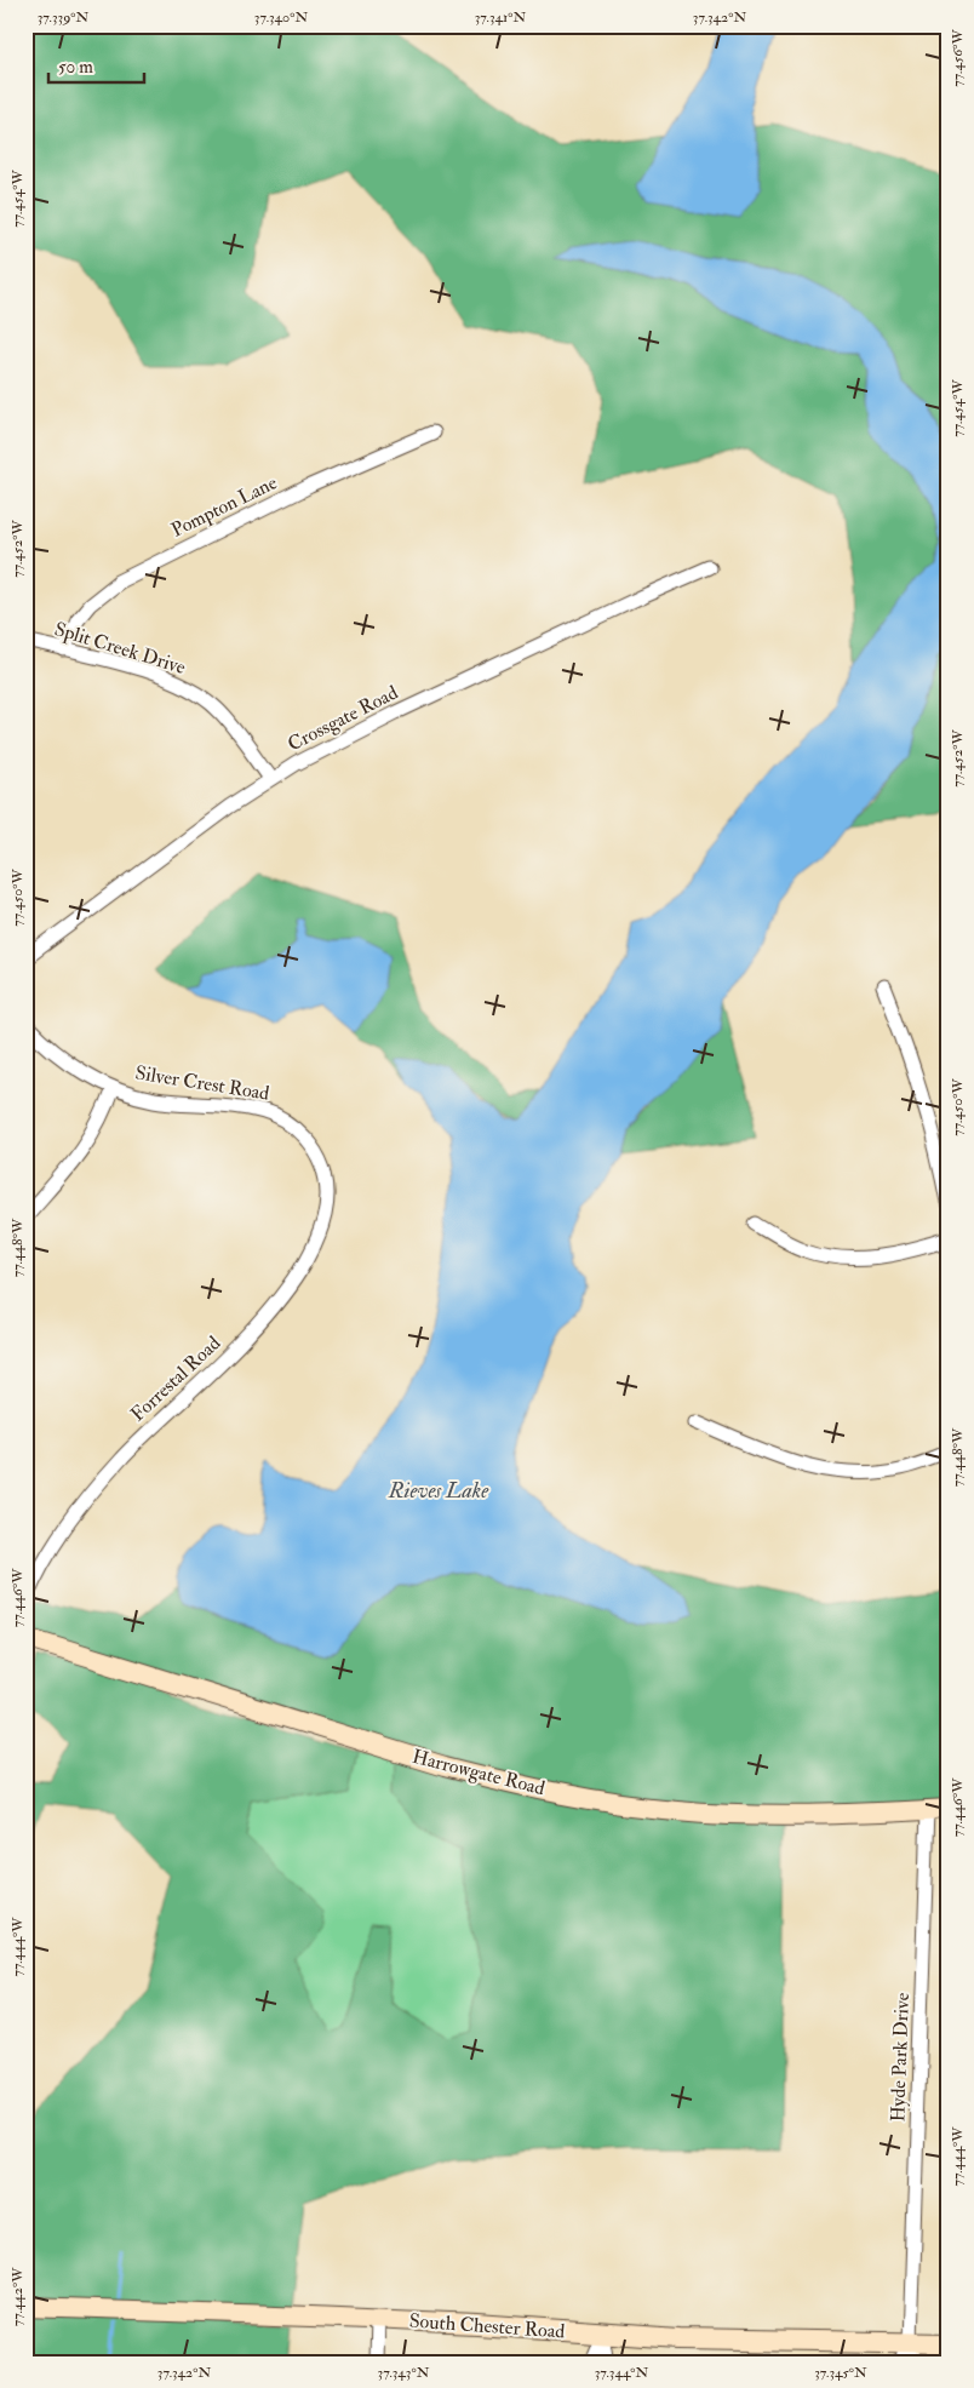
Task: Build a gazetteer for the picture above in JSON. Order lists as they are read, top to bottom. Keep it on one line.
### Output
{"streets":{"main road":["Harrowgate Road","South Chester Road"],"street":["Pompton Lane","Split Creek Drive","Crossgate Road","Silver Crest Road","Forrestal Road","Hyde Park Drive"]},"crossings":[["Pompton Lane","Split Creek Drive"],["Split Creek Drive","Crossgate Road"],["Silver Crest Road","Forrestal Road"],["Harrowgate Road","Hyde Park Drive"],["Hyde Park Drive","South Chester Road"]],"water":["Rieves Lake"],"scale_bar":"50 m","coordinates":["37.339°N","37.340°N","37.341°N","37.342°N","77.456°W","77.454°W","77.452°W","77.450°W","77.448°W","77.446°W","77.444°W","77.442°W","37.343°N","37.344°N","37.345°N"]}
